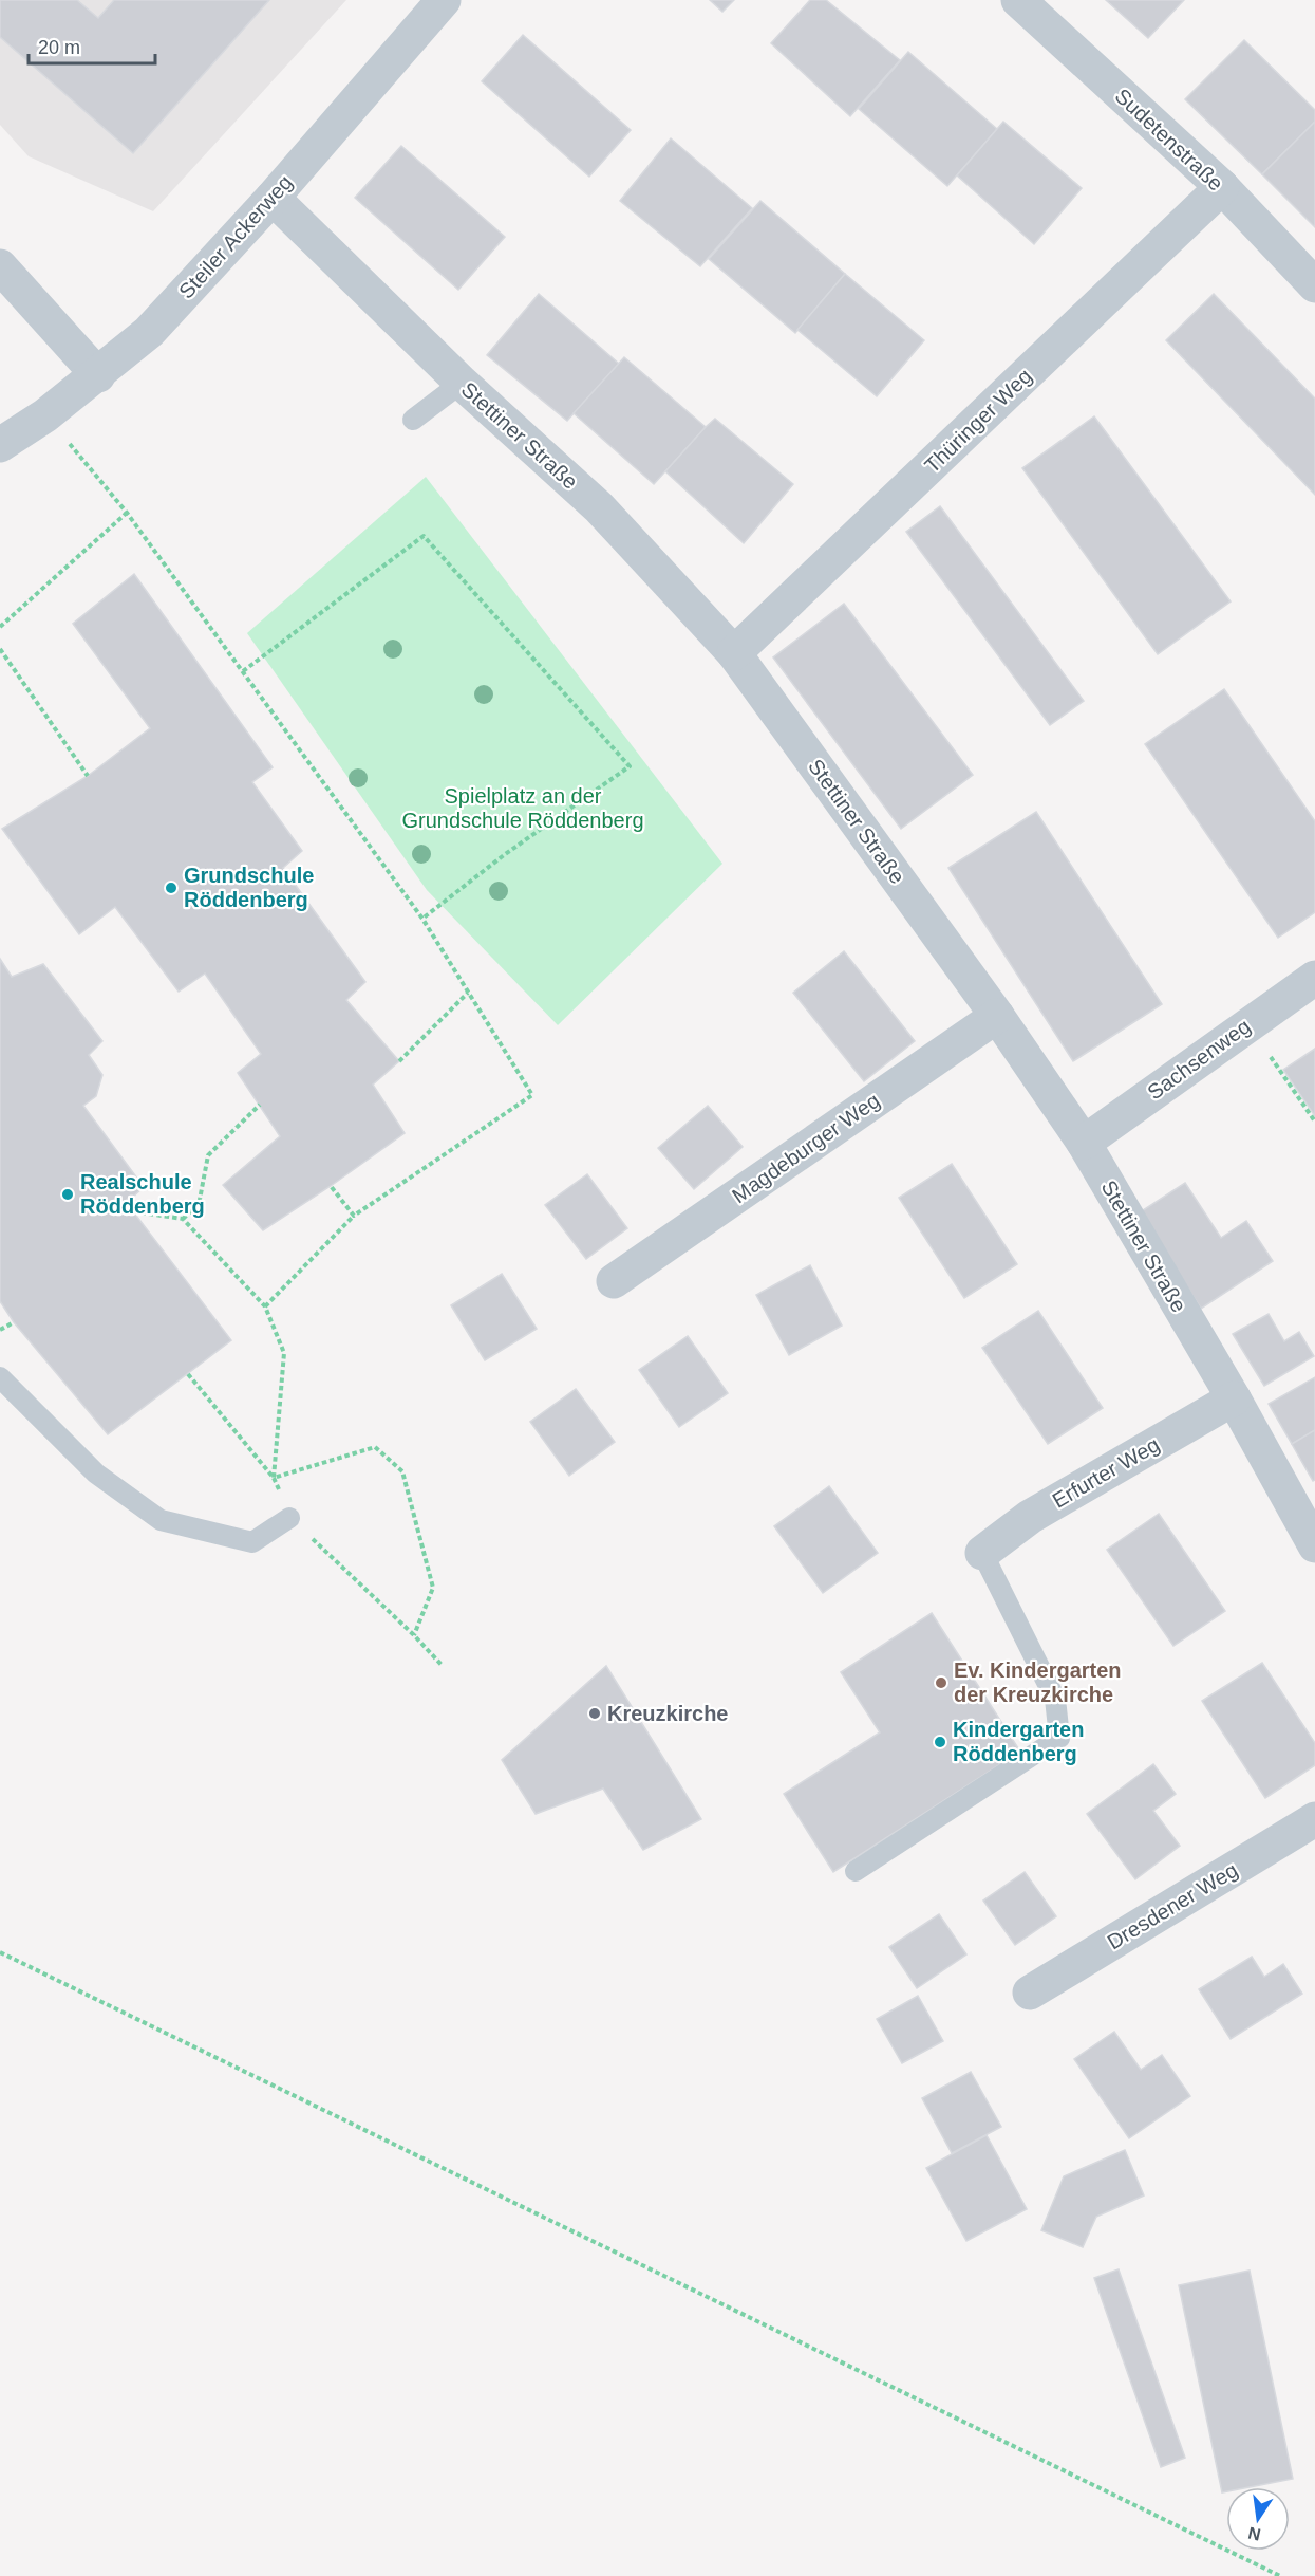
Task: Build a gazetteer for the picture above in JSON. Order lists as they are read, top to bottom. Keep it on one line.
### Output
{"streets":{"street":["Sudetenstraße","Steiler Ackerweg","Thüringer Weg","Stettiner Straße","Sachsenweg","Magdeburger Weg","Erfurter Weg","Dresdener Weg"]},"crossings":[["Sudetenstraße","Thüringer Weg"],["Steiler Ackerweg","Stettiner Straße"],["Thüringer Weg","Stettiner Straße"],["Stettiner Straße","Sachsenweg"],["Stettiner Straße","Magdeburger Weg"],["Stettiner Straße","Erfurter Weg"]],"parks":["Spielplatz an der Grundschule Röddenberg"],"places":["Grundschule Röddenberg","Realschule Röddenberg","Ev. Kindergarten der Kreuzkirche","Kreuzkirche","Kindergarten Röddenberg"],"scale_bar":"20 m","north":"bottom"}
